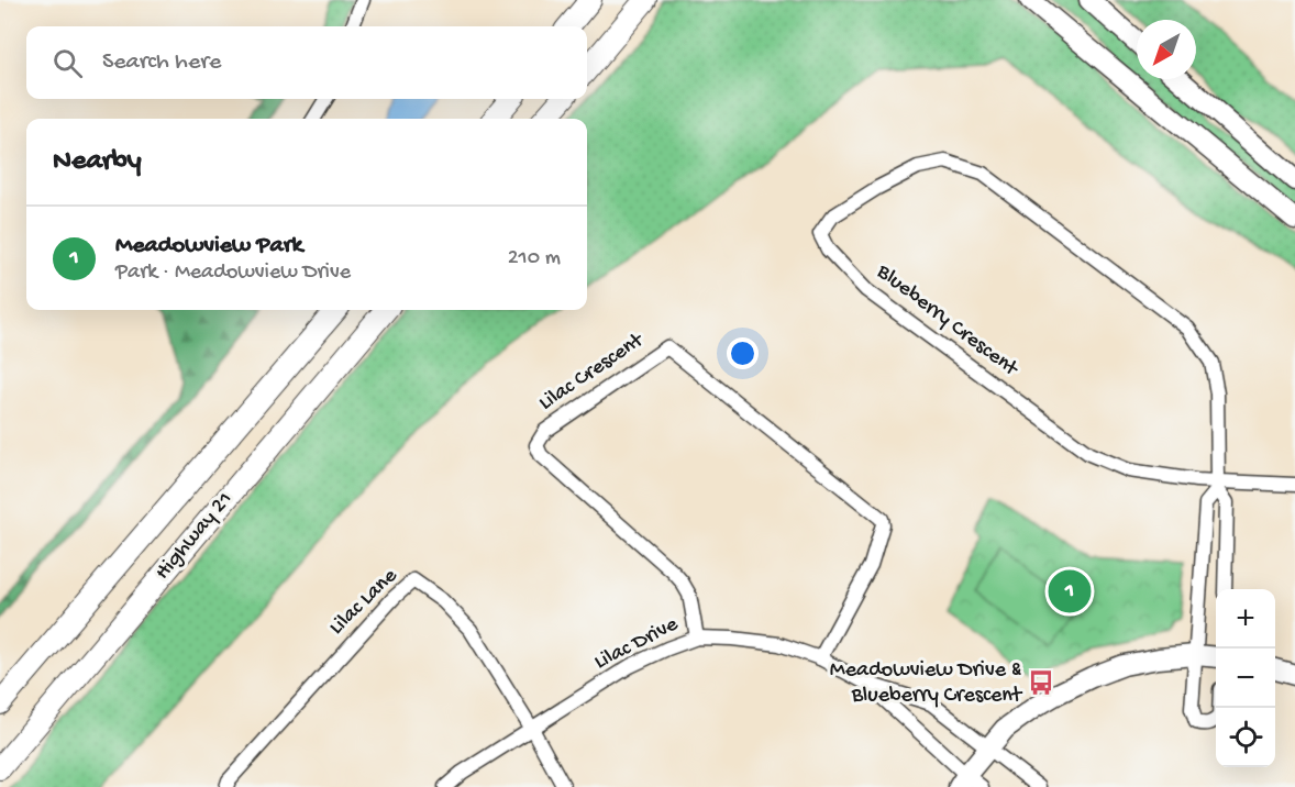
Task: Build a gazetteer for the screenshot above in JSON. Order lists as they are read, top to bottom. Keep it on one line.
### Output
{"streets":{"main road":["Highway 21"],"street":["Blueberry Crescent","Lilac Crescent","Lilac Lane","Lilac Drive"]},"crossings":[["Lilac Crescent","Lilac Drive"],["Lilac Lane","Lilac Drive"]],"places":{"bus stop":["Meadowview Drive & Blueberry Crescent"]},"north":"bottom left","page":{"search":"Search here","heading":"Nearby","list":[{"mark":"1","name":"Meadowview Park","note":"Park · Meadowview Drive","value":"210 m"}],"pins":"1","map_buttons":["+","−"]}}
